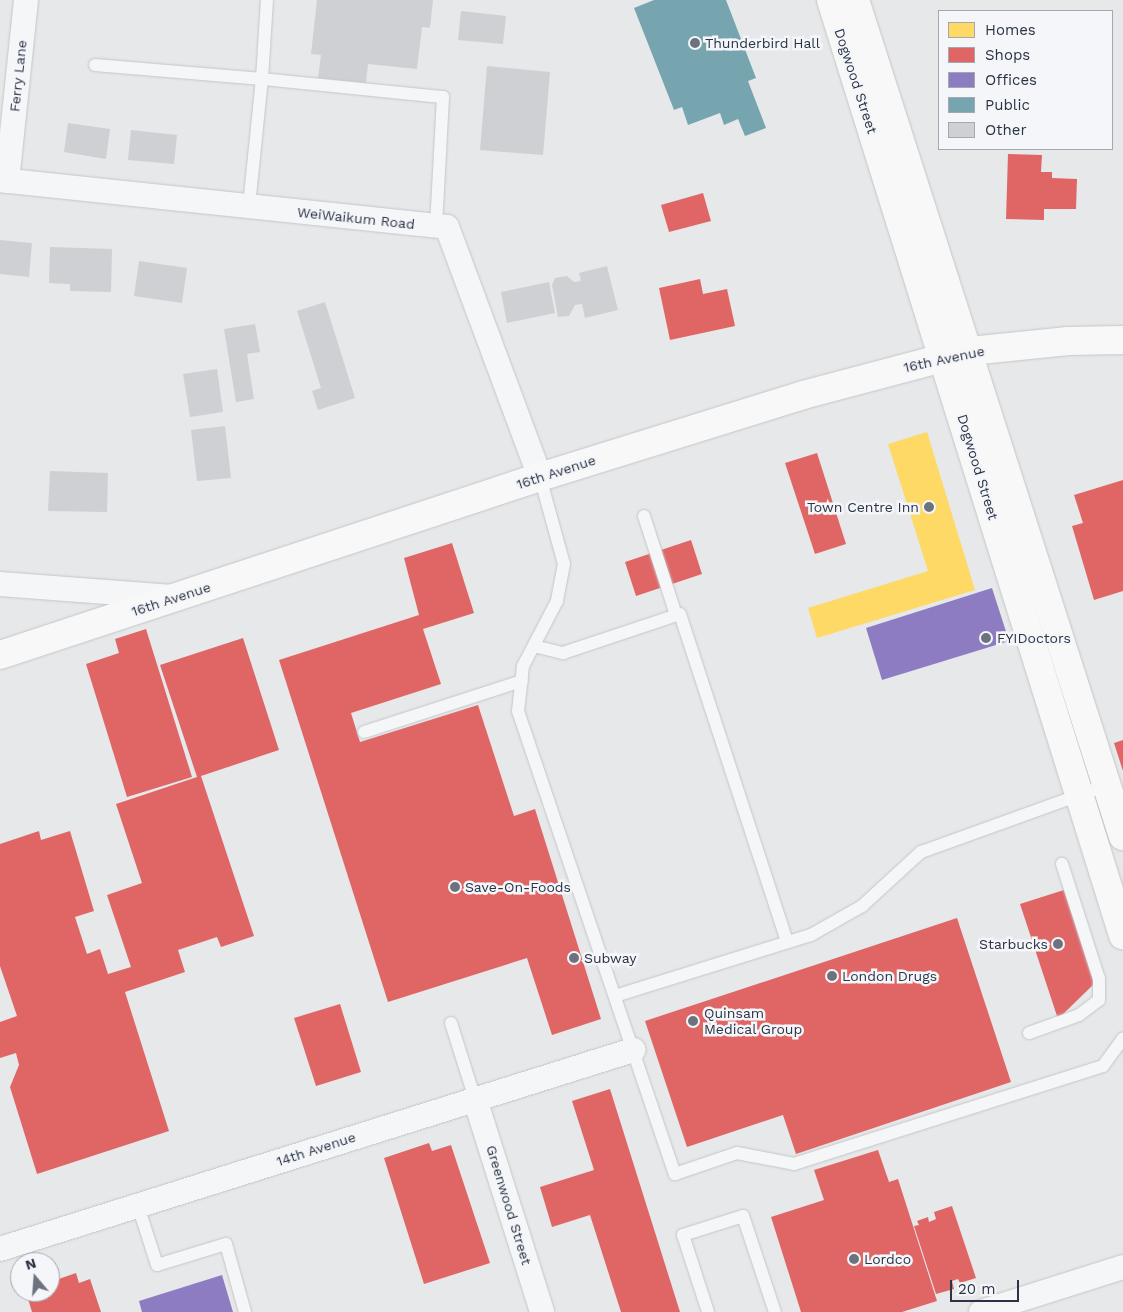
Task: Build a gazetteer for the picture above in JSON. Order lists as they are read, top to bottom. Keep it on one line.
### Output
{"streets":{"main road":["Dogwood Street","16th Avenue"],"street":["Ferry Lane","WeiWaikum Road","14th Avenue","Greenwood Street"]},"crossings":[["Ferry Lane","WeiWaikum Road"],["Dogwood Street","16th Avenue"],["14th Avenue","Greenwood Street"]],"places":["Thunderbird Hall","Town Centre Inn","FYIDoctors","Save-On-Foods","Starbucks","Subway","London Drugs","Quinsam Medical Group","Lordco"],"legend":["Homes","Shops","Offices","Public","Other"],"scale_bar":"20 m","north":"top"}
